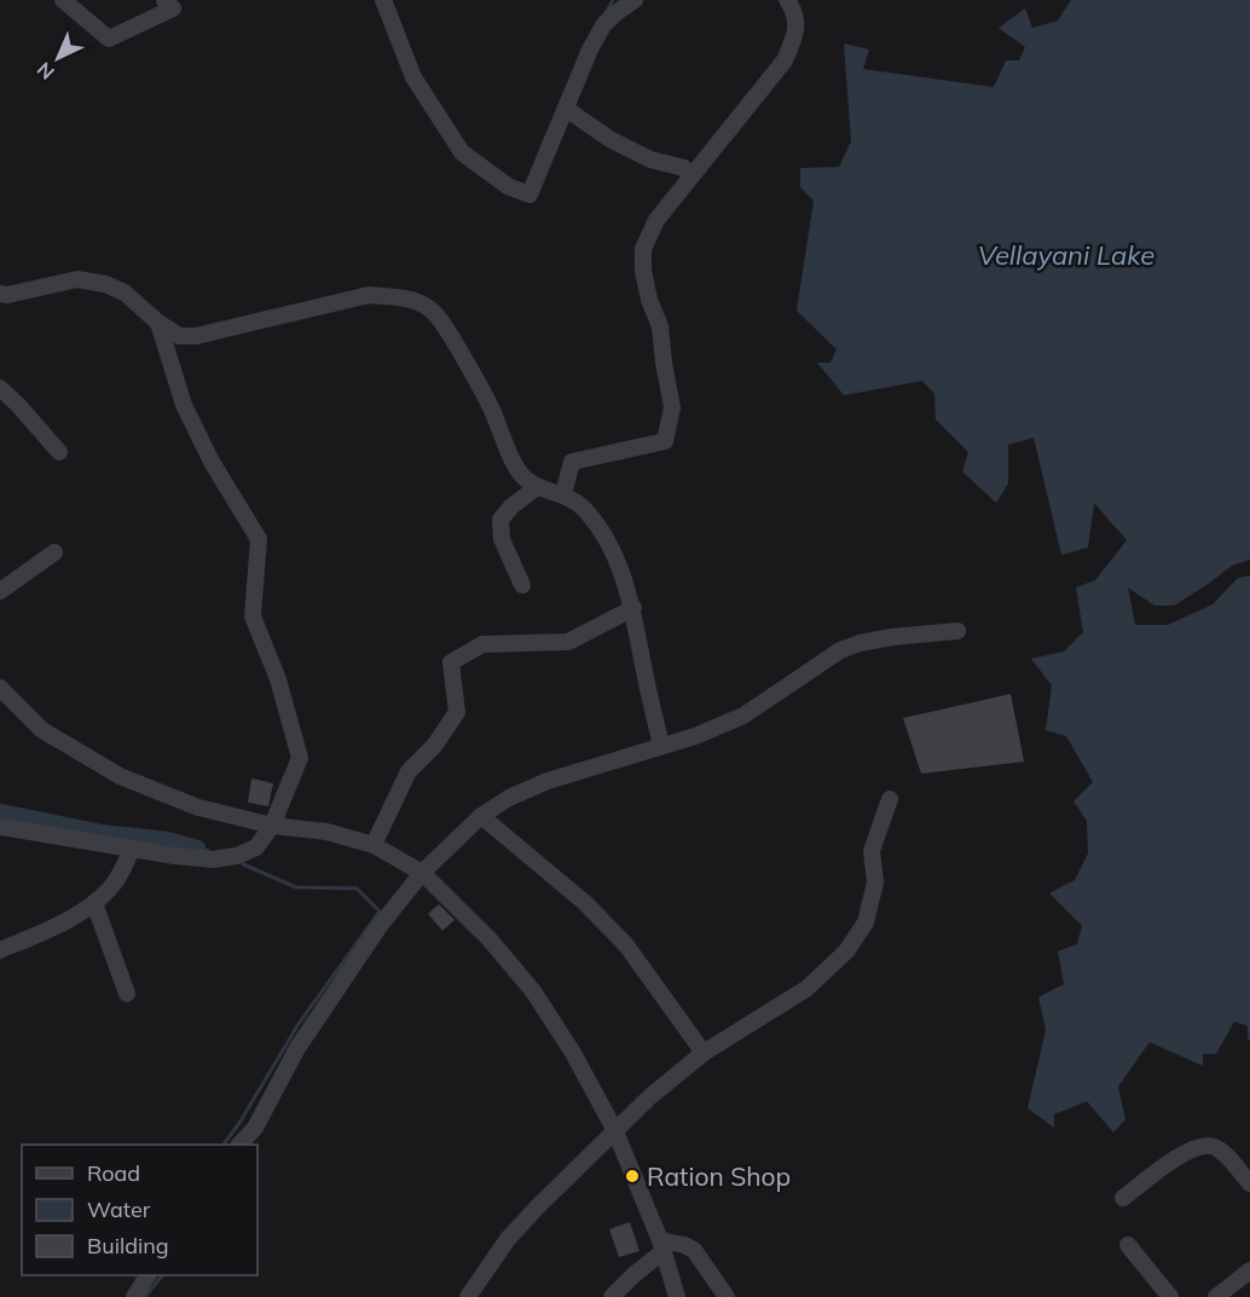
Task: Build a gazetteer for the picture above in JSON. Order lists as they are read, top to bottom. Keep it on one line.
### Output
{"water":["Vellayani Lake"],"places":["Ration Shop"],"legend":["Road","Water","Building"],"north":"bottom left"}
